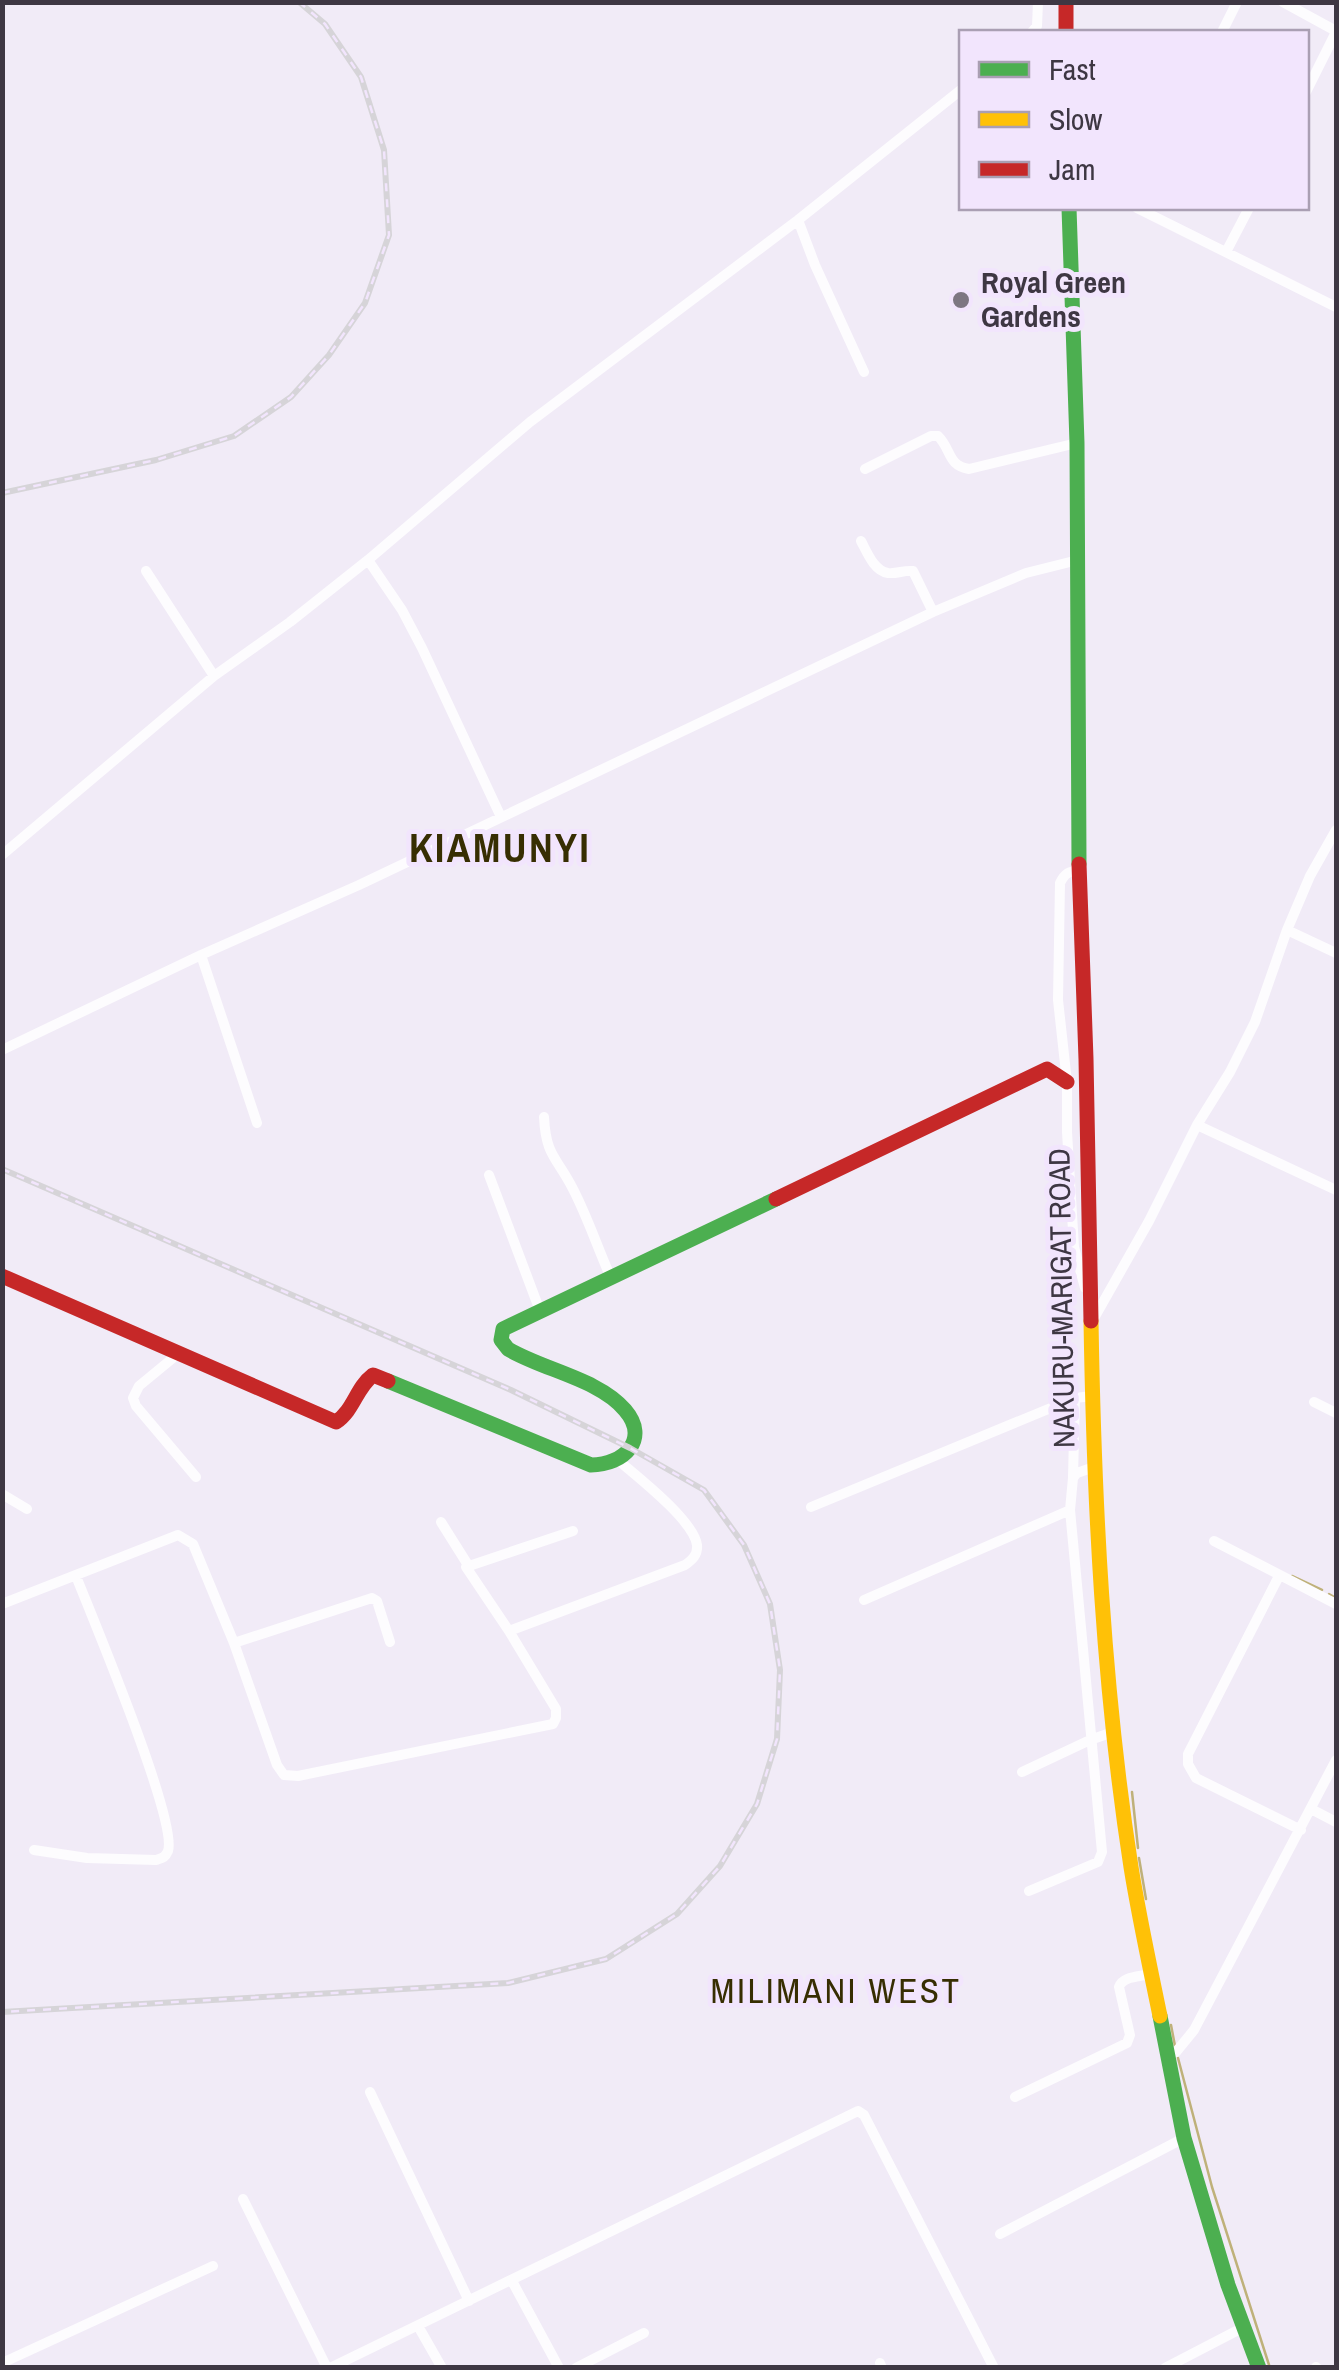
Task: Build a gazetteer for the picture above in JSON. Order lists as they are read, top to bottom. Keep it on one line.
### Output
{"streets":{"main road":["NAKURU-MARIGAT ROAD"]},"districts":["KIAMUNYI","MILIMANI WEST"],"places":["Royal Green Gardens"],"legend":["Fast","Slow","Jam"]}
